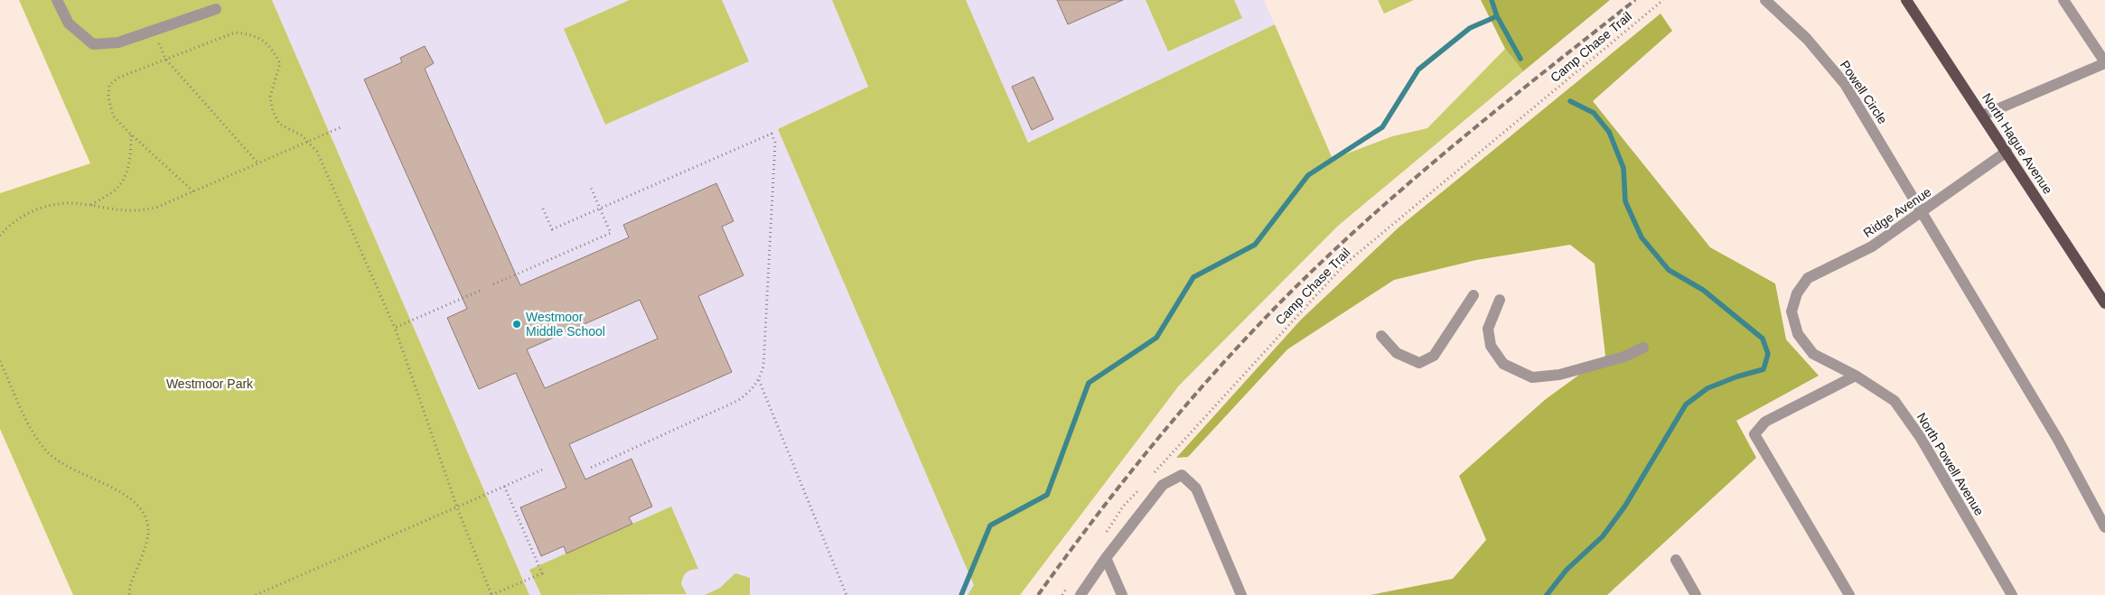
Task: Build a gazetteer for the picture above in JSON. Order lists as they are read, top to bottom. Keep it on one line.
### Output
{"streets":{"main road":["North Hague Avenue"],"street":["Powell Circle","Ridge Avenue","North Powell Avenue"],"path":["Camp Chase Trail"]},"crossings":[["Powell Circle","Ridge Avenue"],["North Hague Avenue","Ridge Avenue"],["Ridge Avenue","North Powell Avenue"]],"parks":["Westmoor Park"],"places":["Westmoor Middle School"]}
